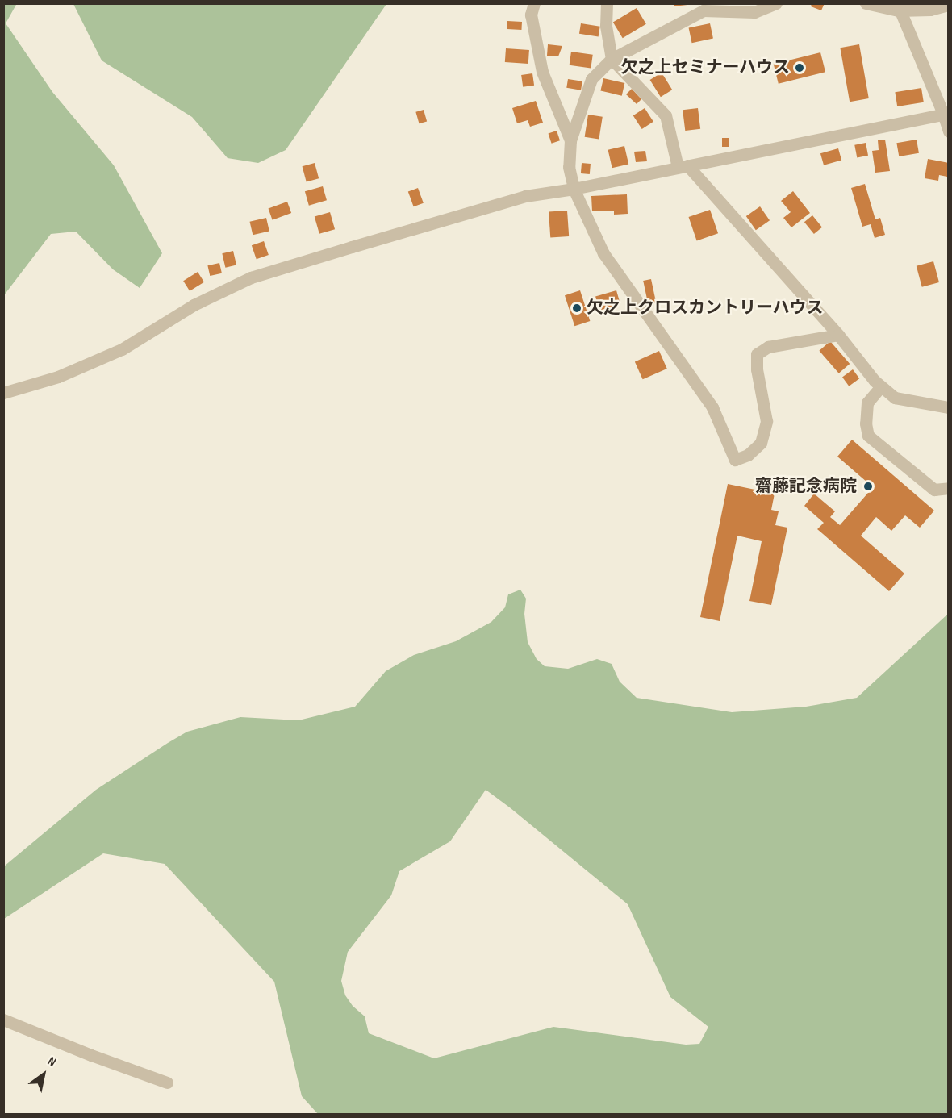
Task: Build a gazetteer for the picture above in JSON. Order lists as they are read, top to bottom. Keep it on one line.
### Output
{"places":["欠之上セミナーハウス","欠之上クロスカントリーハウス","齋藤記念病院"],"north":"top right"}
